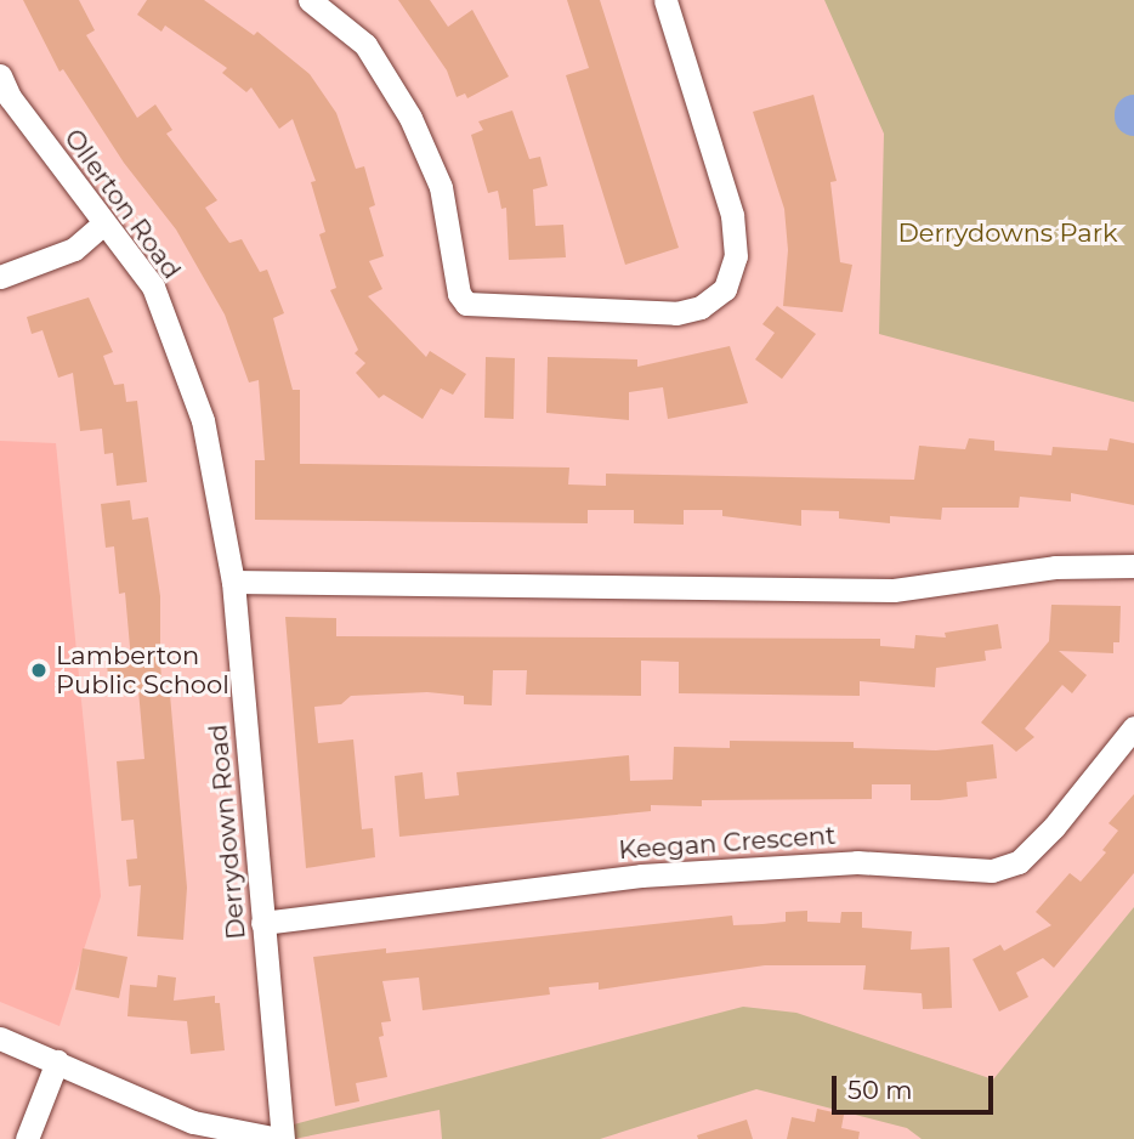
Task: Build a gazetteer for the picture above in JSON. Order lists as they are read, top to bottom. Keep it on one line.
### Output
{"streets":{"street":["Ollerton Road","Derrydown Road","Keegan Crescent"]},"crossings":[["Ollerton Road","Derrydown Road"],["Derrydown Road","Keegan Crescent"]],"parks":["Derrydowns Park"],"places":["Lamberton Public School"],"scale_bar":"50 m"}
